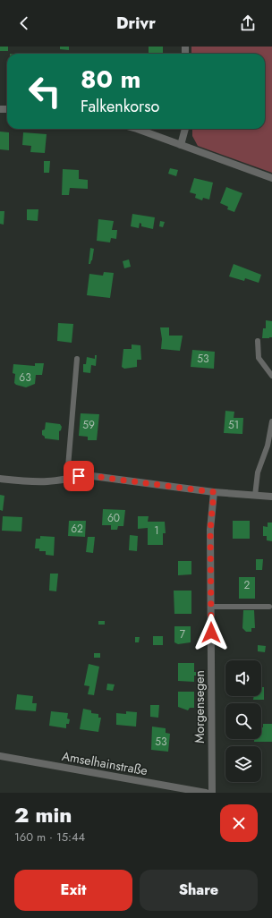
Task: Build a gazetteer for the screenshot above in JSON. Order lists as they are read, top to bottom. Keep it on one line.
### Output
{"streets":{"street":["Morgensegen","Amselhainstraße"]},"house_numbers":["53","63","59","51","60","62","1","2","7","53"],"page":{"header":"Drivr","turn":["80 m","Falkenkorso"],"heading":["2 min","160 m · 15:44"],"buttons":["Exit","Share"]}}
